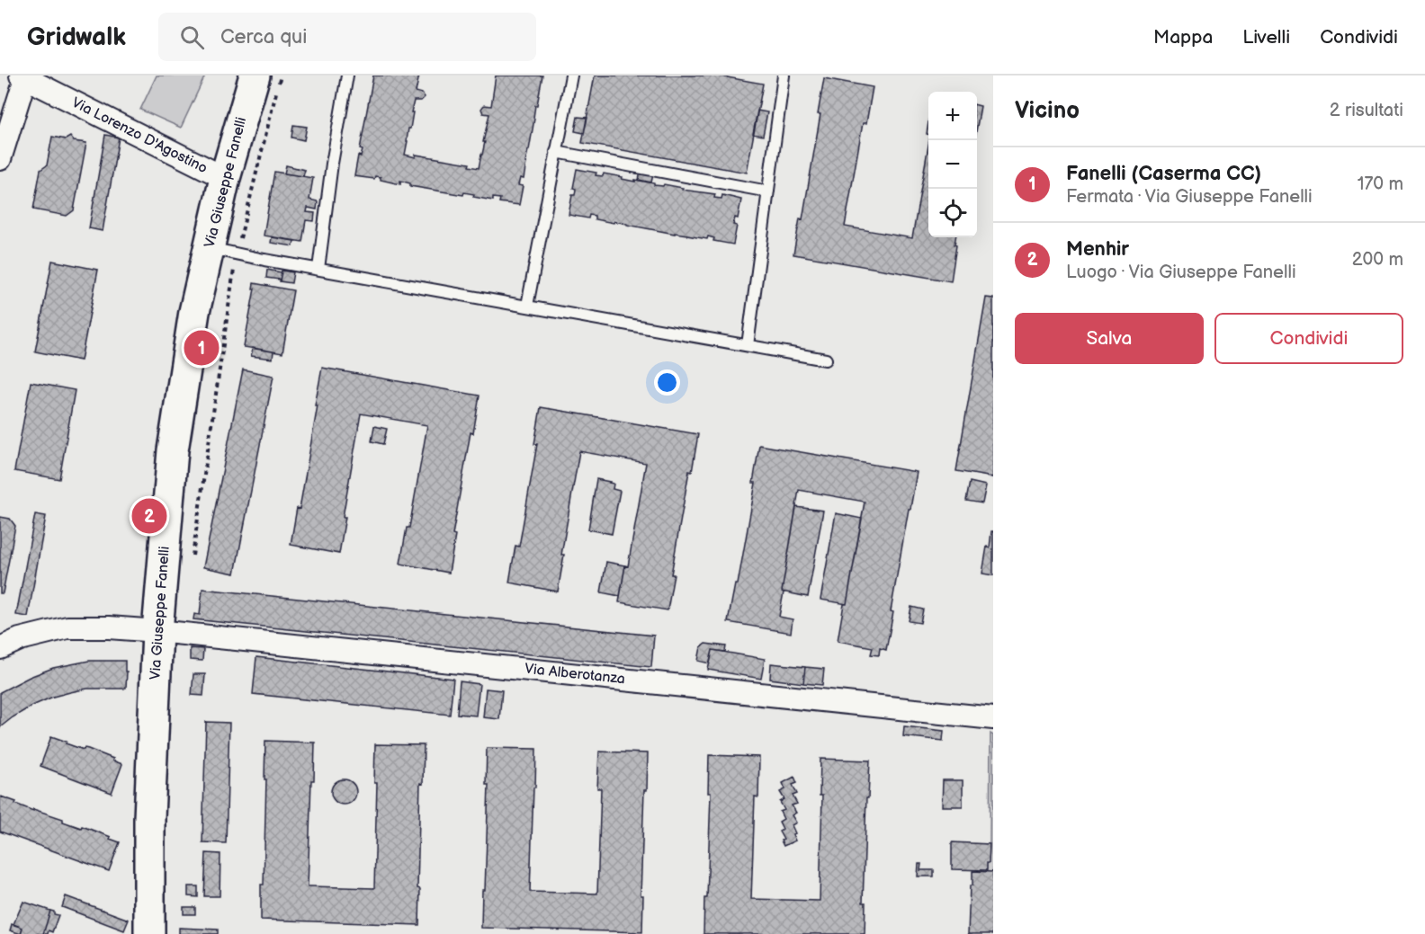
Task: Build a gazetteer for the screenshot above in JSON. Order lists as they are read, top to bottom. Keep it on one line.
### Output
{"streets":{"street":["Via Lorenzo D'Agostino","Via Giuseppe Fanelli","Via Alberotanza"]},"crossings":[["Via Lorenzo D'Agostino","Via Giuseppe Fanelli"],["Via Giuseppe Fanelli","Via Alberotanza"]],"page":{"header":"Gridwalk","search":"Cerca qui","nav":["Mappa","Livelli","Condividi"],"heading":["Vicino","2 risultati"],"map_buttons":["+","−"],"list":[{"mark":"1","name":"Fanelli (Caserma CC)","note":"Fermata · Via Giuseppe Fanelli","value":"170 m"},{"mark":"2","name":"Menhir","note":"Luogo · Via Giuseppe Fanelli","value":"200 m"}],"buttons":["Salva","Condividi"],"pins":["1","2"]}}
